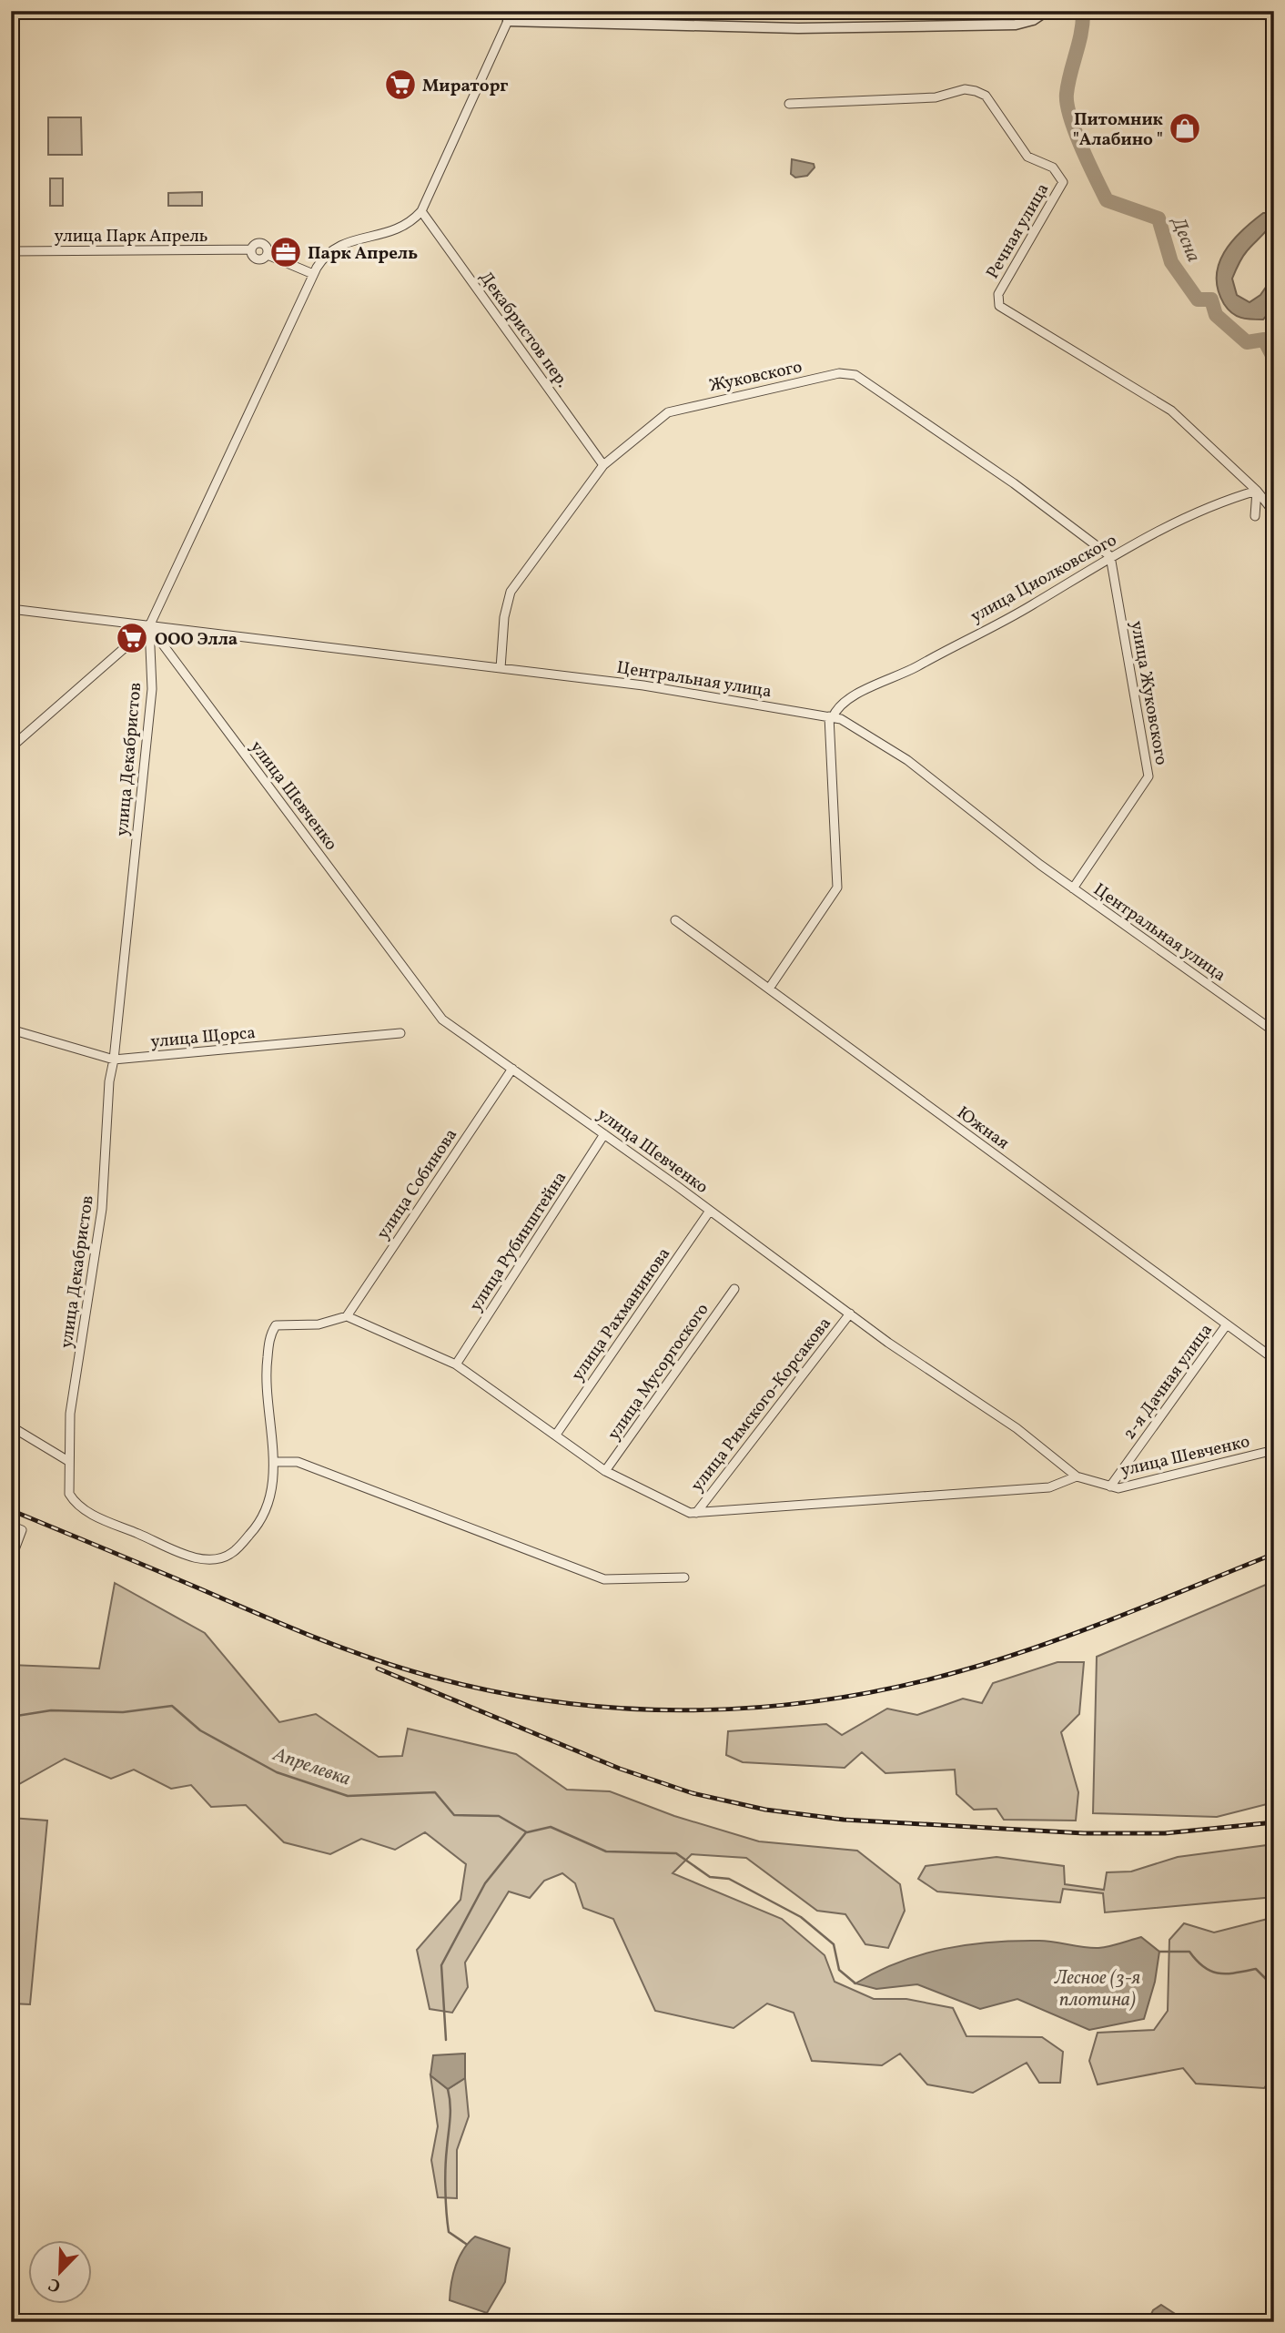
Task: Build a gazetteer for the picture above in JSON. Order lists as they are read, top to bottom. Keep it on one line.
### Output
{"streets":{"street":["Речная улица","улица Парк Апрель","Декабристов пер.","Жуковского","улица Циолковского","Центральная улица","улица Жуковского","улица Декабристов","улица Шевченко","улица Щорса","Южная","улица Собинова","улица Рубинштейна","улица Рахманинова","улица Мусоргоского","2-я Дачная улица","улица Римского-Корсакова"]},"crossings":[["Речная улица","улица Циолковского"],["улица Парк Апрель","улица Декабристов"],["Декабристов пер.","Жуковского"],["Декабристов пер.","улица Декабристов"],["Жуковского","улица Циолковского"],["Жуковского","Центральная улица"],["Жуковского","улица Жуковского"],["улица Циолковского","Центральная улица"],["улица Циолковского","улица Жуковского"],["Центральная улица","улица Жуковского"],["Центральная улица","улица Декабристов"],["Центральная улица","улица Шевченко"],["улица Декабристов","улица Шевченко"],["улица Декабристов","улица Щорса"],["улица Шевченко","улица Собинова"],["улица Шевченко","улица Рубинштейна"],["улица Шевченко","улица Рахманинова"],["улица Шевченко","2-я Дачная улица"],["улица Шевченко","улица Римского-Корсакова"],["Южная","2-я Дачная улица"]],"water":["Десна","Апрелевка","Лесное (3-я плотина)"],"places":{"supermarket":["Мираторг","ООО Элла"],"shop":["Питомник \"Алабино \""],"office":["Парк Апрель"]},"north":"bottom left"}
